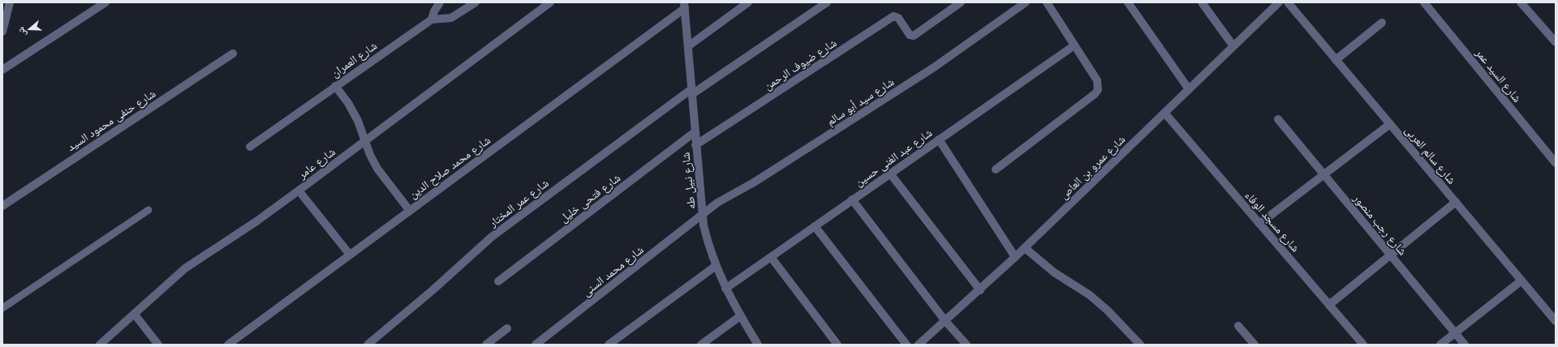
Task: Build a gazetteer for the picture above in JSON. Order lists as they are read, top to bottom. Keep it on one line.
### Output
{"streets":{"street":["شارع العمران","شارع ضيوف الرحمن","شارع السيد عمر","شارع سيد أبو سالم","شارع حنفى محمود السيد","شارع سالم العربى","شارع عبد الغنى حسين","شارع عامر","شارع محمد صلاح الدين","شارع عمرو بن العاص","شارع نبيل طه","شارع فتحى خليل","شارع عمر المختار","شارع مسجد الوفاء","شارع رجب منصور","شارع محمد السنى"]},"crossings":[["شارع ضيوف الرحمن","شارع نبيل طه"],["شارع سيد أبو سالم","شارع نبيل طه"],["شارع سيد أبو سالم","شارع محمد السنى"],["شارع عبد الغنى حسين","شارع نبيل طه"],["شارع محمد صلاح الدين","شارع نبيل طه"],["شارع عمرو بن العاص","شارع مسجد الوفاء"],["شارع نبيل طه","شارع فتحى خليل"],["شارع نبيل طه","شارع عمر المختار"],["شارع نبيل طه","شارع محمد السنى"]],"north":"left"}
